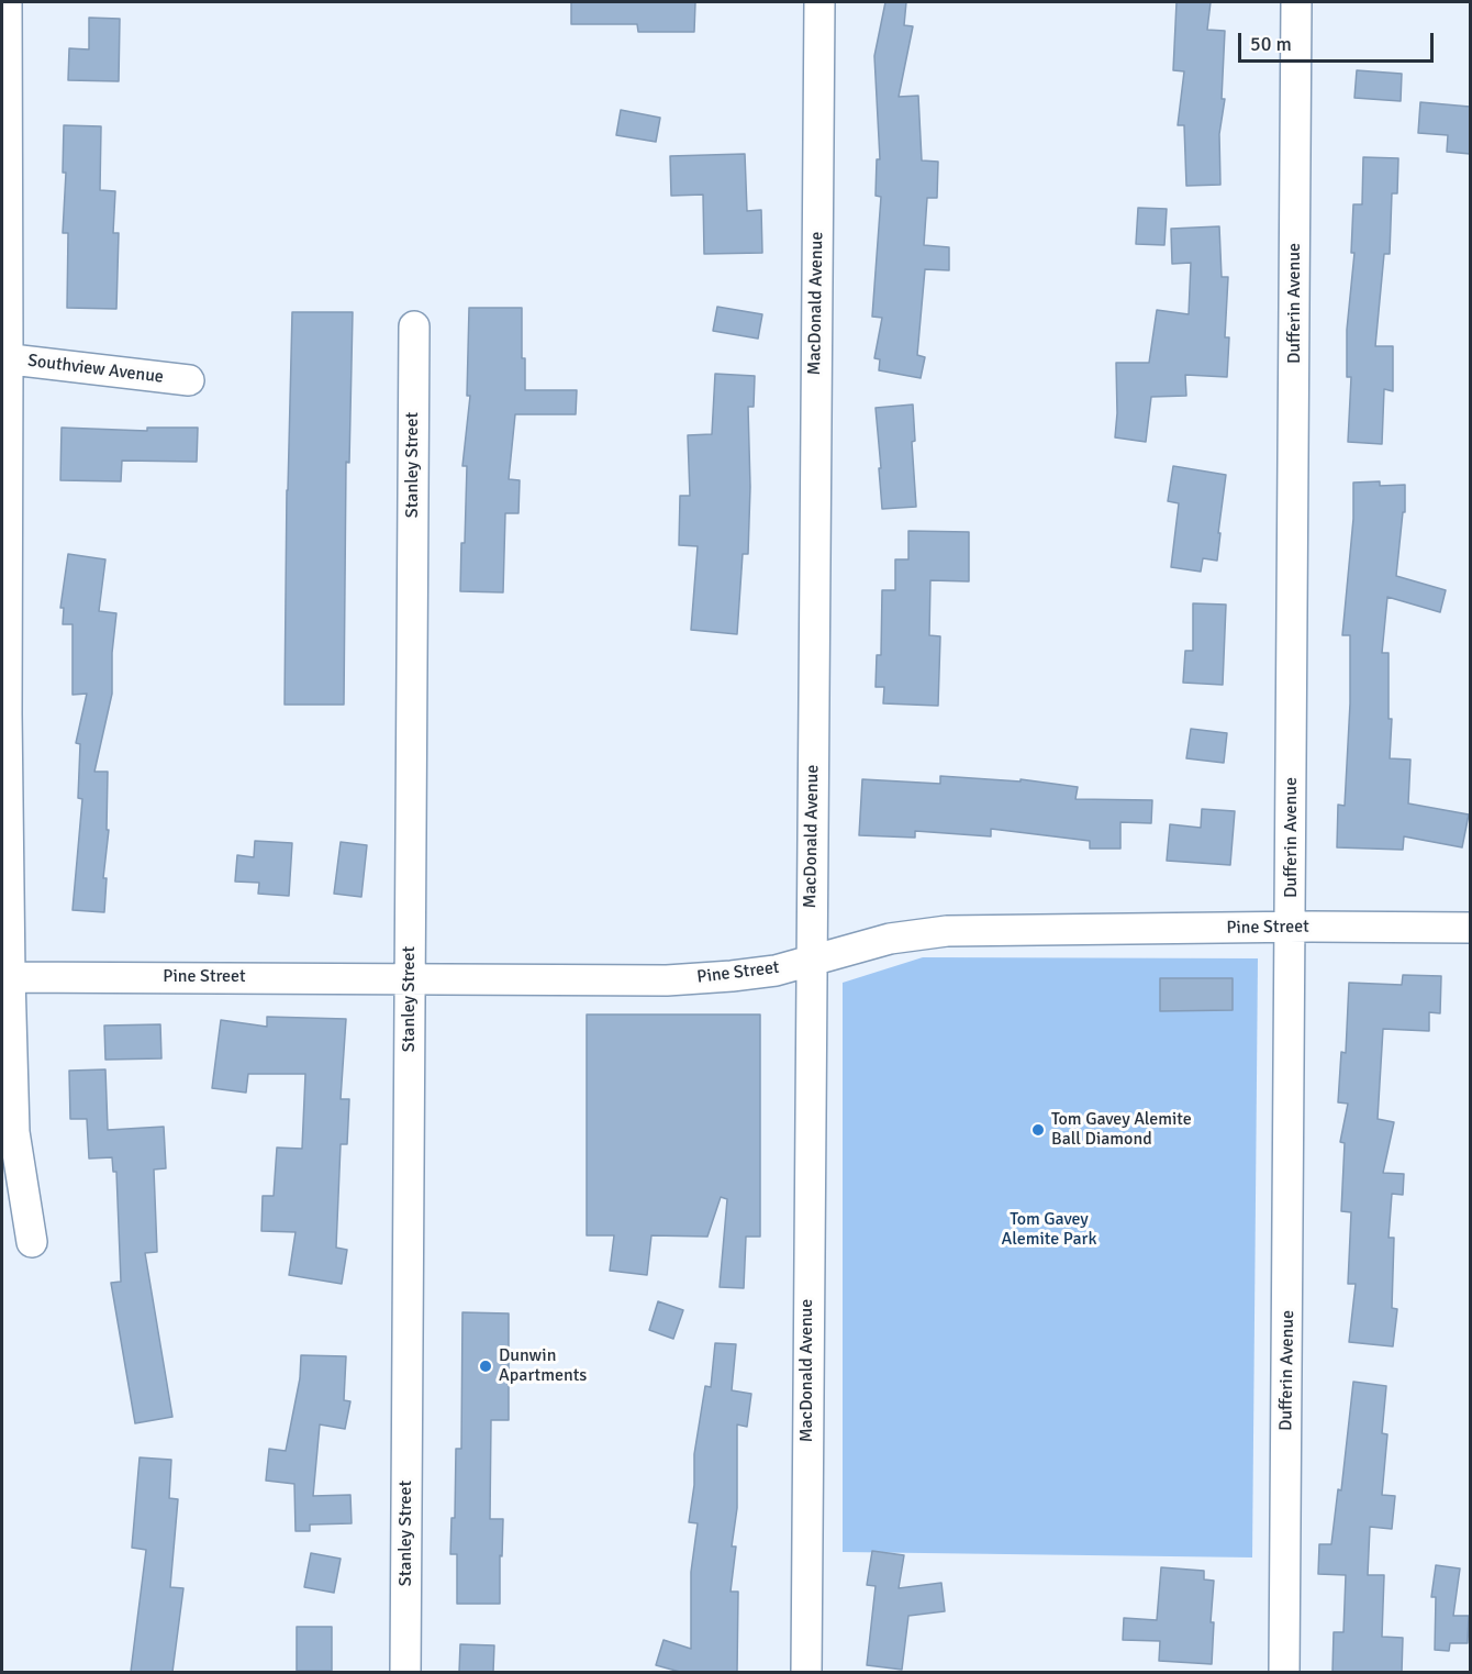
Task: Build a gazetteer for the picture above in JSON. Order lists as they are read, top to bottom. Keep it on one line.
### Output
{"streets":{"street":["MacDonald Avenue","Dufferin Avenue","Southview Avenue","Stanley Street","Pine Street"]},"crossings":[["MacDonald Avenue","Pine Street"],["Dufferin Avenue","Pine Street"],["Stanley Street","Pine Street"]],"parks":["Tom Gavey Alemite Park"],"places":["Tom Gavey Alemite Ball Diamond","Dunwin Apartments"],"scale_bar":"50 m"}
